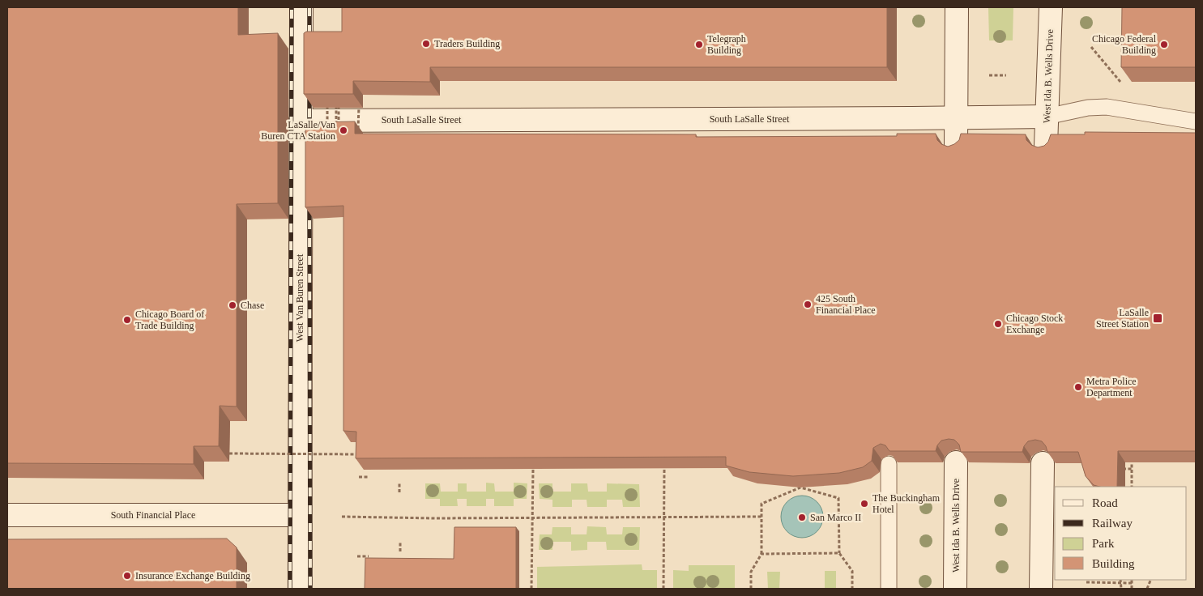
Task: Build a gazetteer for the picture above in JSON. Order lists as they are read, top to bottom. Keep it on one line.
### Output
{"streets":{"main road":["West Ida B. Wells Drive","South LaSalle Street","West Van Buren Street","South Financial Place"]},"crossings":[["West Ida B. Wells Drive","South LaSalle Street"],["South LaSalle Street","West Van Buren Street"],["West Van Buren Street","South Financial Place"]],"places":{"other":["Traders Building","Telegraph Building","Chicago Federal Building","LaSalle/Van Buren CTA Station","425 South Financial Place","Chase","Chicago Board of Trade Building","Chicago Stock Exchange","Metra Police Department","The Buckingham Hotel","San Marco II","Insurance Exchange Building"],"transit":["LaSalle Street Station"]},"legend":["Road","Railway","Park","Building"]}
